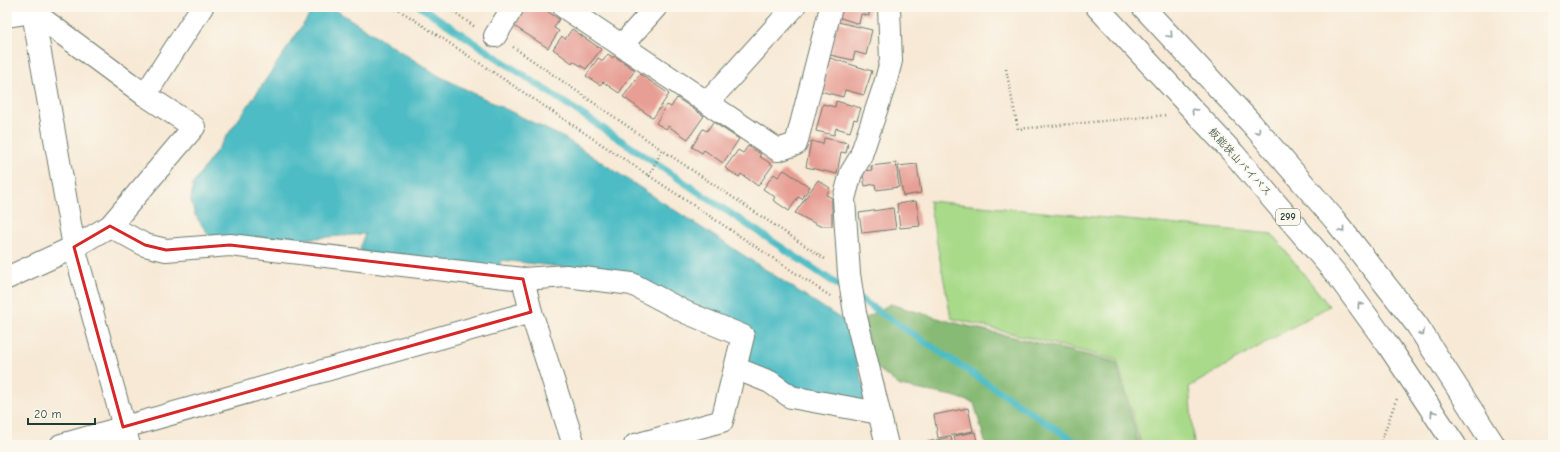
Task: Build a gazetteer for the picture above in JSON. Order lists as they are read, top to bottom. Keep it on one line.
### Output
{"streets":{"main road":["飯能狭山バイパス","299"]},"scale_bar":"20 m"}
